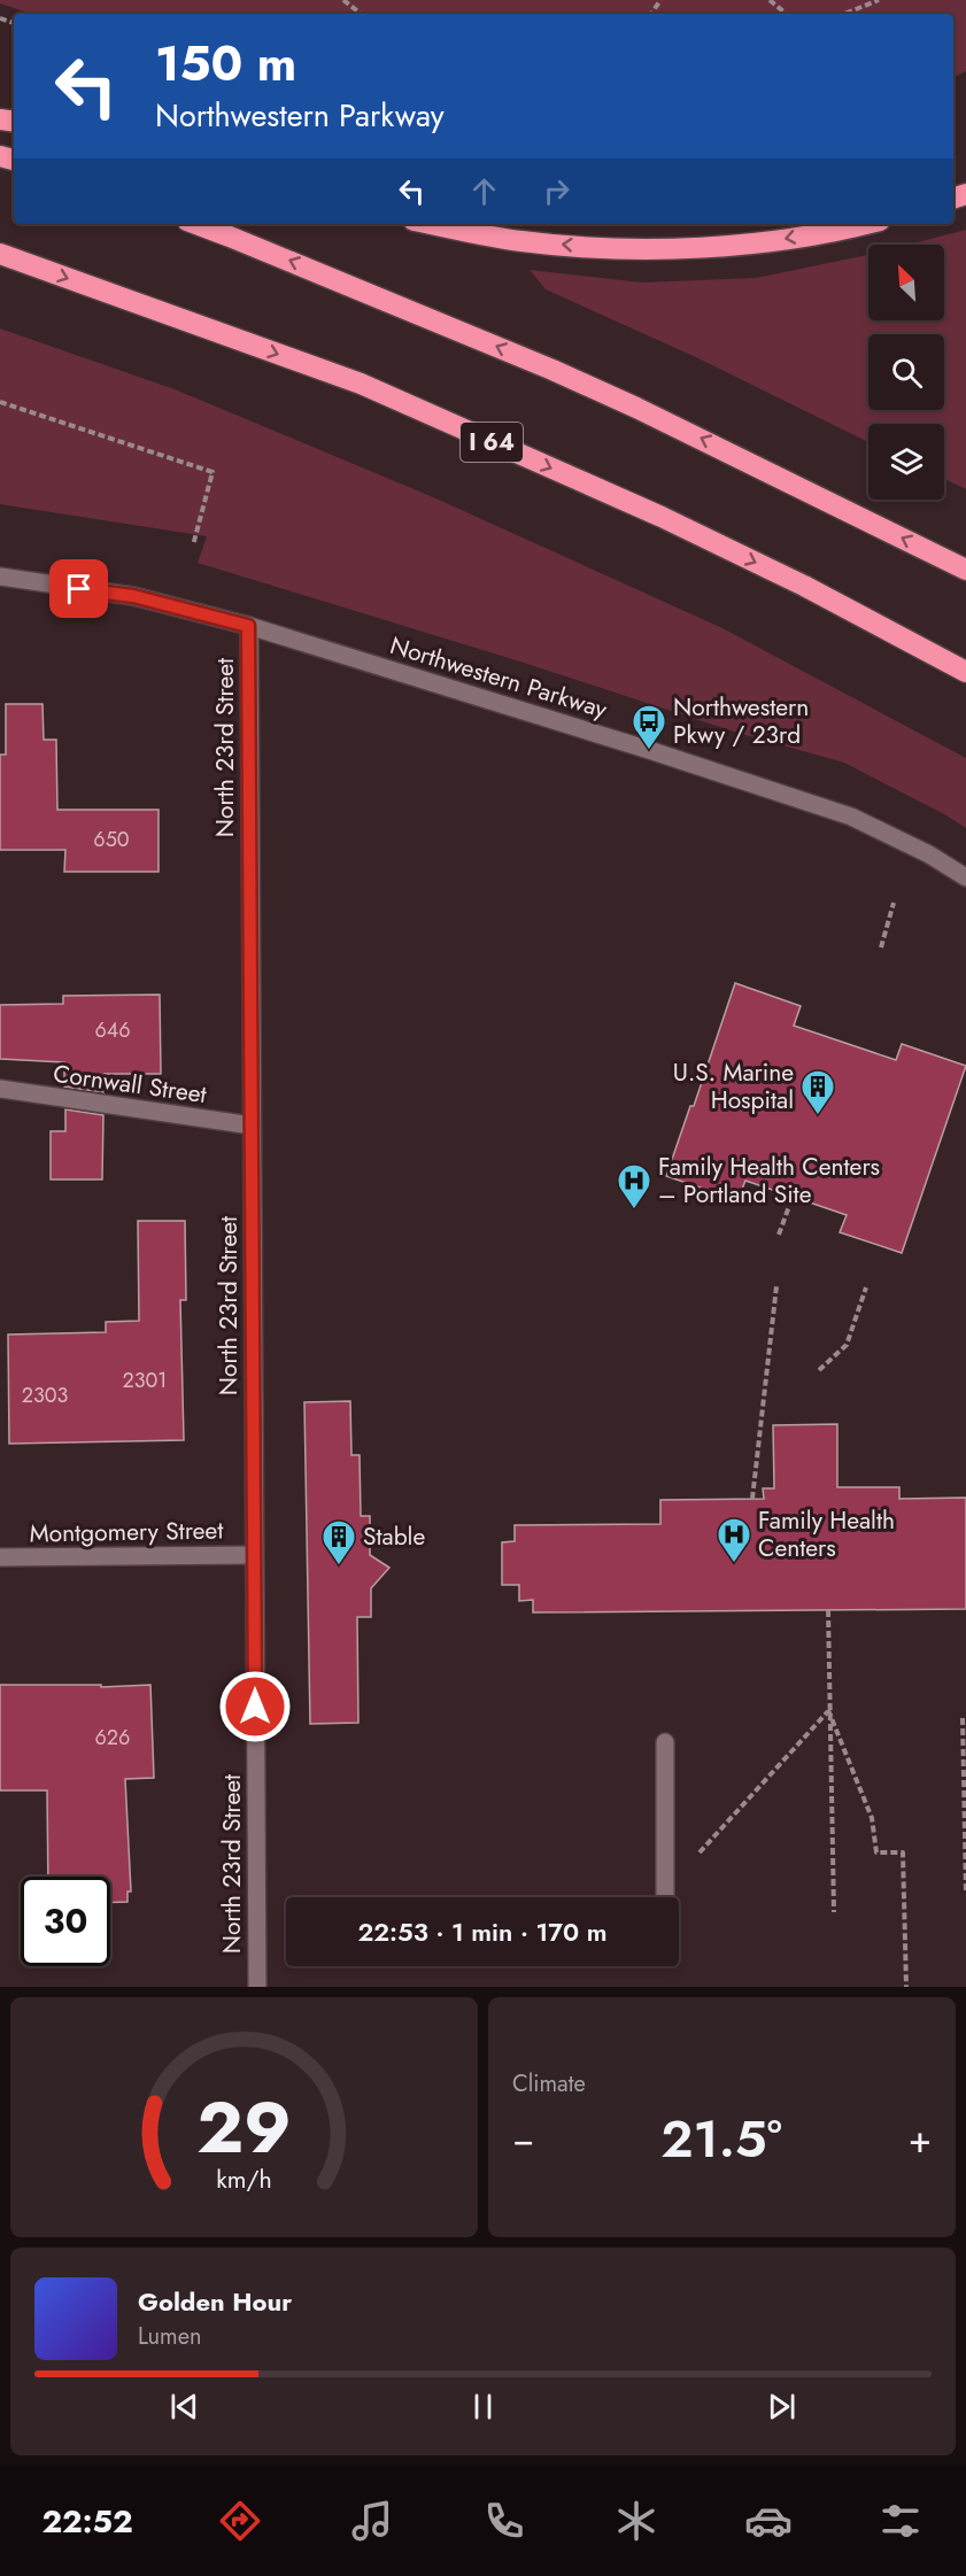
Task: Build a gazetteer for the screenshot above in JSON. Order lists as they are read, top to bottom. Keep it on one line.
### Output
{"streets":{"highway":["I 64"],"street":["Northwestern Parkway","North 23rd Street","Cornwall Street","Montgomery Street"]},"crossings":[["Northwestern Parkway","North 23rd Street"],["North 23rd Street","Cornwall Street"],["North 23rd Street","Montgomery Street"]],"places":{"bus stop":["Northwestern Pkwy / 23rd"],"building":["U.S. Marine Hospital","Stable"],"hospital":["Family Health Centers – Portland Site","Family Health Centers"]},"house_numbers":["650","646","2301","2303","626"],"north":"top left","page":{"turn":["150 m","Northwestern Parkway"],"limit":"30","trip":"22:53 · 1 min · 170 m","tile":"Climate","heat":["−","21.5°","+"],"song":["Golden Hour","Lumen"],"tabs":"22:52","gauge":["29","km/h"]}}
